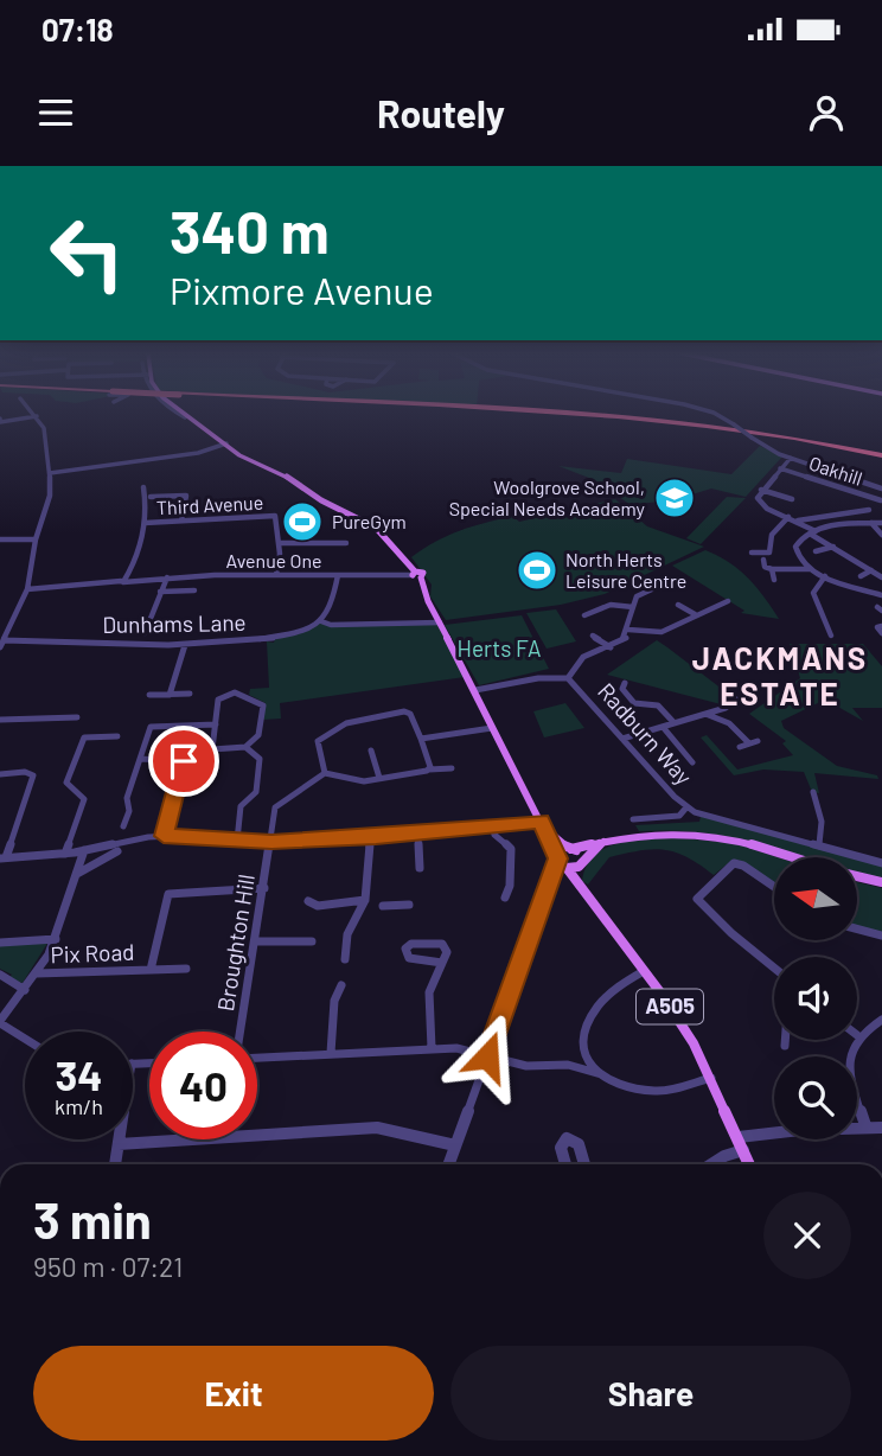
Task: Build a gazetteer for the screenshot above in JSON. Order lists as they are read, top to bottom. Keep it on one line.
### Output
{"streets":{"main road":["A505"],"street":["Oakhill","Third Avenue","Avenue One","Dunhams Lane","Radburn Way","Broughton Hill","Pix Road"]},"crossings":[["Broughton Hill","Pix Road"]],"districts":["JACKMANS ESTATE"],"parks":["Herts FA"],"places":{"school or university":["Woolgrove School, Special Needs Academy"],"sports":["PureGym","North Herts Leisure Centre"]},"north":"left","page":{"status":"07:18","header":"Routely","turn":["340 m","Pixmore Avenue"],"speed":"34 km/h","limit":"40","heading":["3 min","950 m · 07:21"],"buttons":["Exit","Share"]}}
